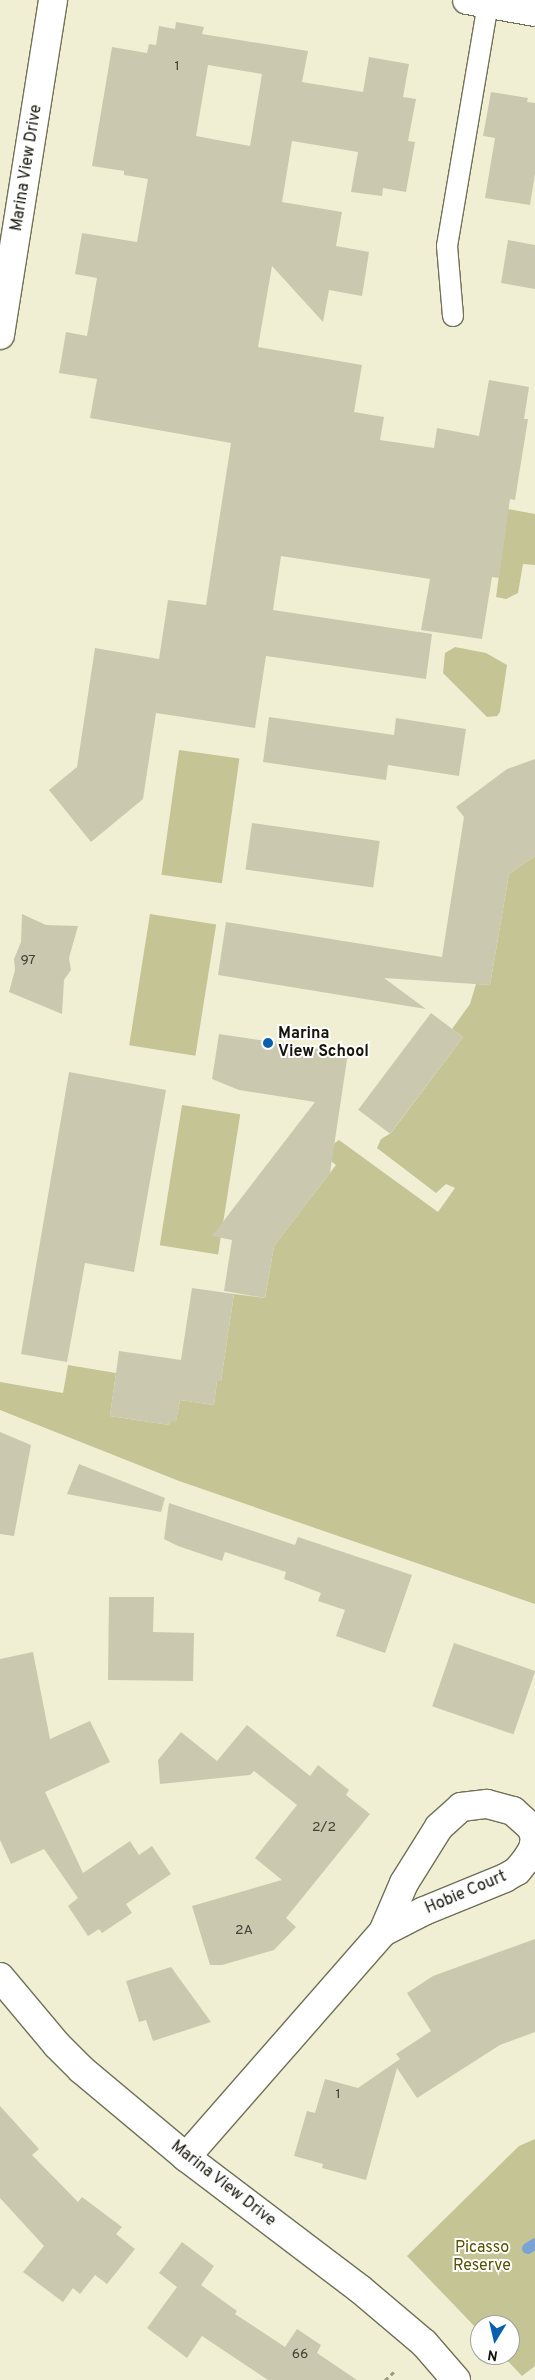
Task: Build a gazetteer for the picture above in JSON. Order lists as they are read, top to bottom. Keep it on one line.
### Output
{"streets":{"street":["Marina View Drive","Hobie Court"]},"crossings":[["Marina View Drive","Hobie Court"]],"parks":["Picasso Reserve"],"places":["Marina View School"],"house_numbers":["1","97","2/2","2A","1","66"],"north":"bottom"}
